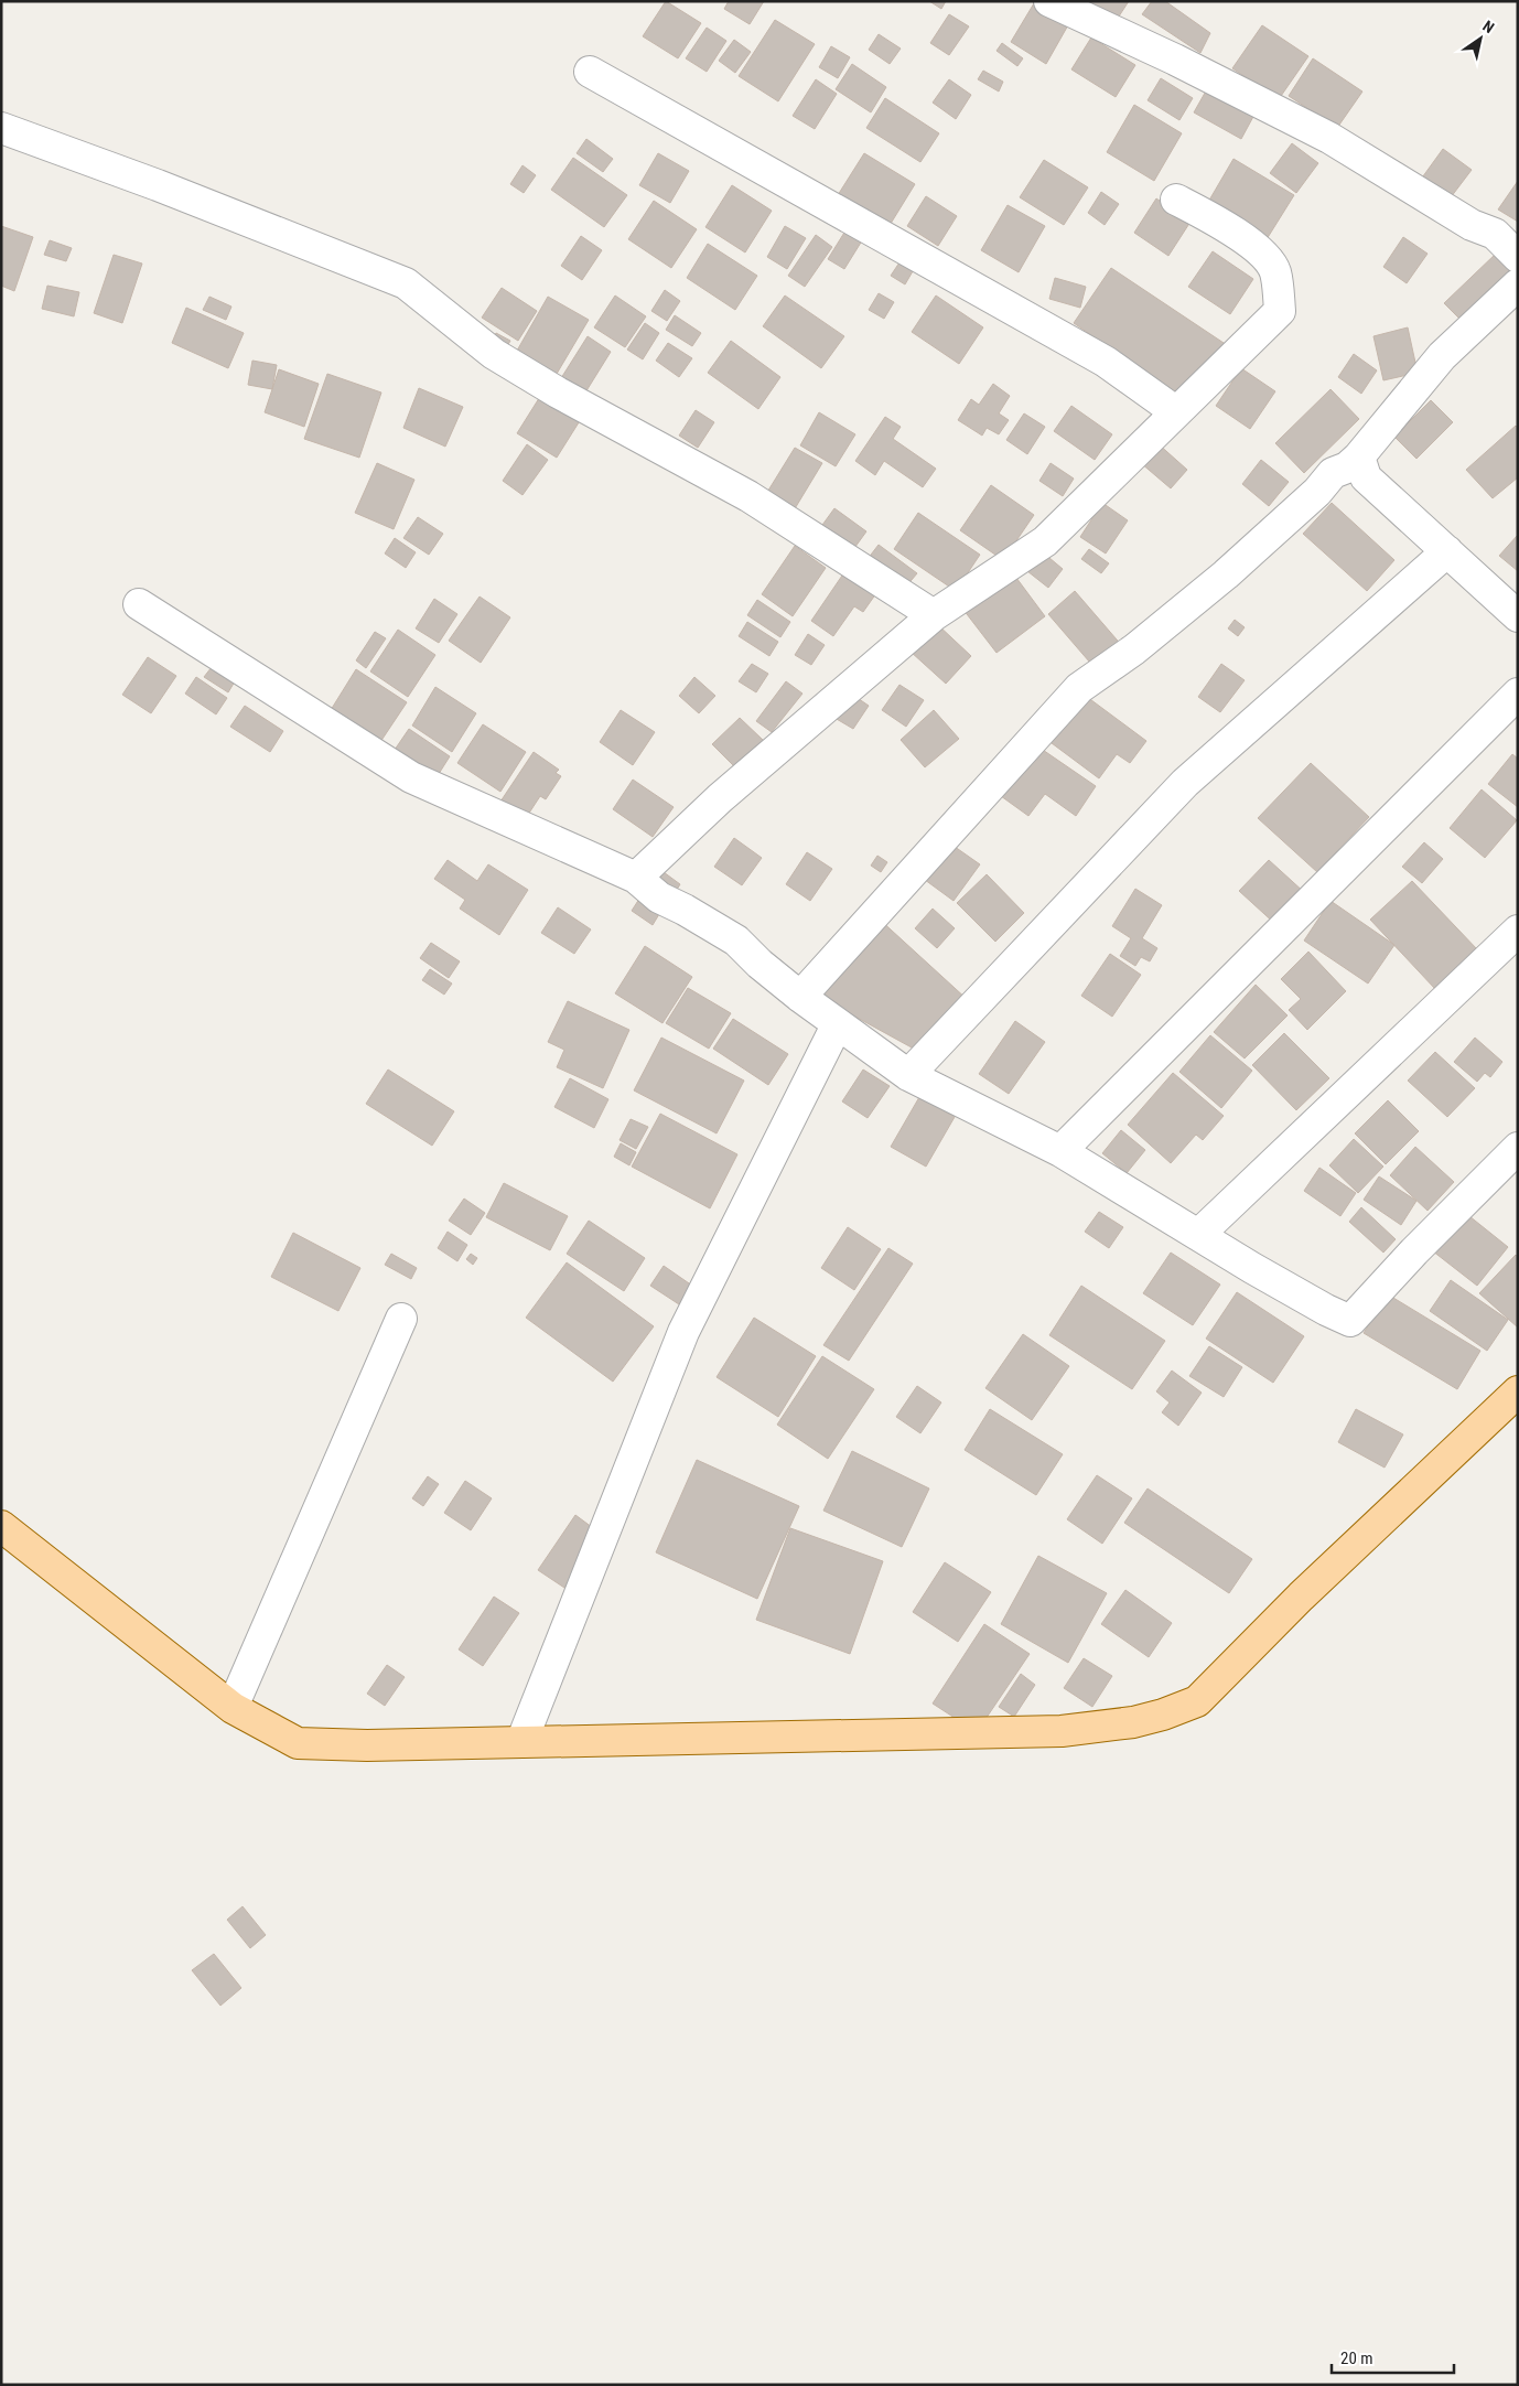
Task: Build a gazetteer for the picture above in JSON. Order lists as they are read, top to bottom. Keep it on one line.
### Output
{"scale_bar":"20 m","north":"top right"}
